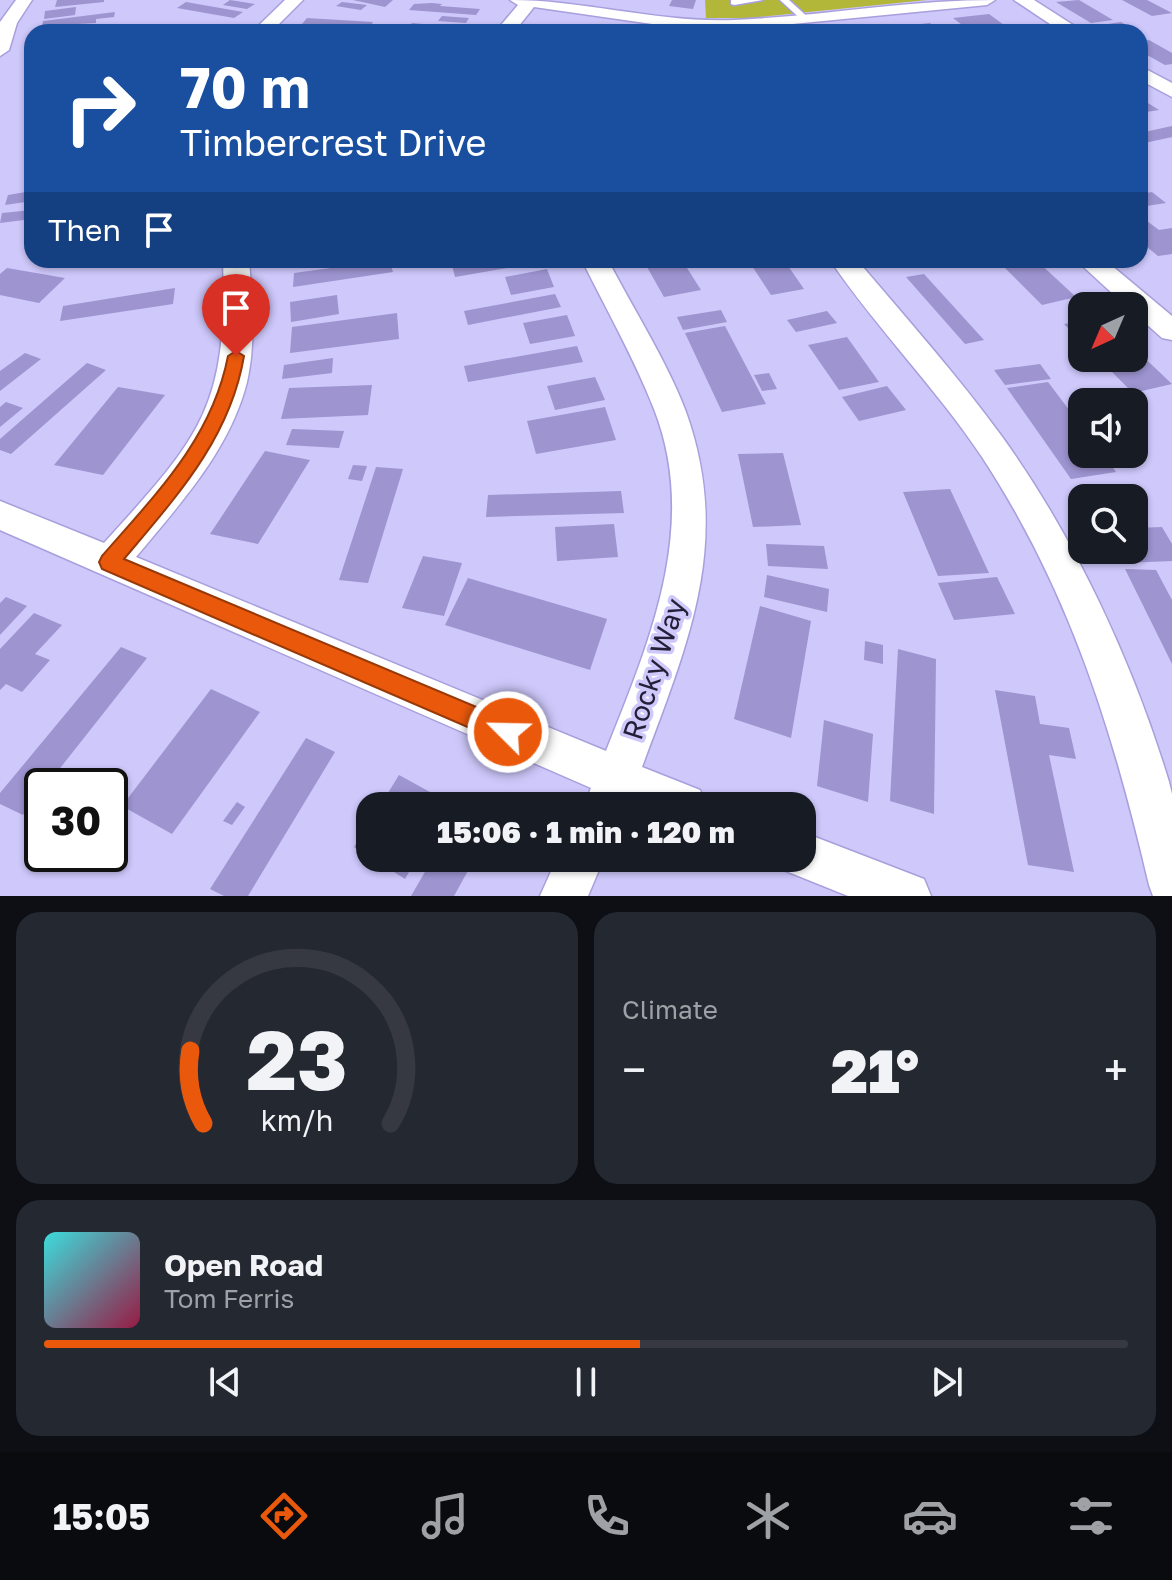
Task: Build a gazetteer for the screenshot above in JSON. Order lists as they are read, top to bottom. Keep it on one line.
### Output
{"streets":{"street":["Rocky Way"]},"north":"bottom left","page":{"turn":["70 m","Timbercrest Drive"],"then":"Then","limit":"30","trip":"15:06 · 1 min · 120 m","tile":"Climate","heat":["−","21°","+"],"song":["Open Road","Tom Ferris"],"tabs":"15:05","gauge":["23","km/h"]}}
